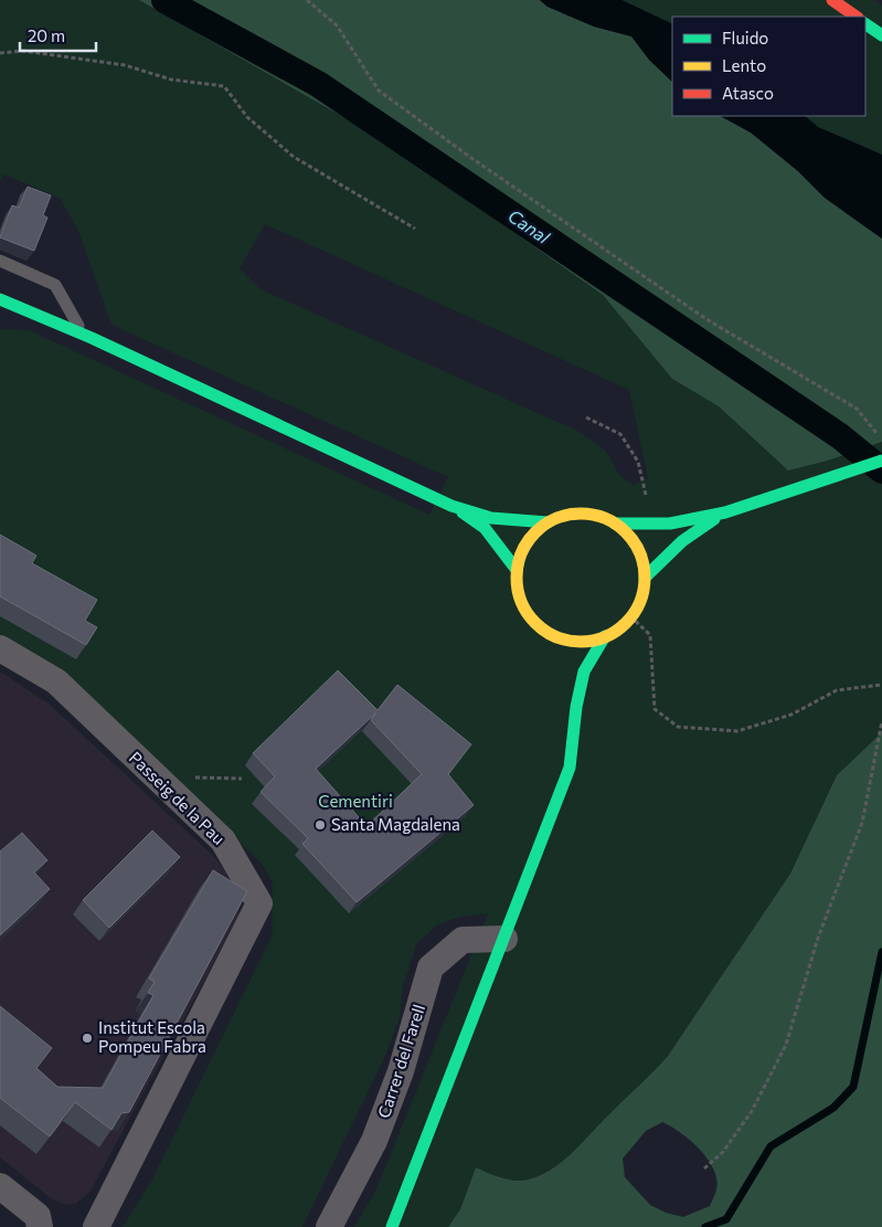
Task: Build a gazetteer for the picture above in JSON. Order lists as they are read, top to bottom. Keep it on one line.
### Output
{"streets":{"street":["Passeig de la Pau","Carrer del Farell"]},"water":["Canal"],"parks":["Cementiri"],"places":["Santa Magdalena","Institut Escola Pompeu Fabra"],"legend":["Fluido","Lento","Atasco"],"scale_bar":"20 m"}
